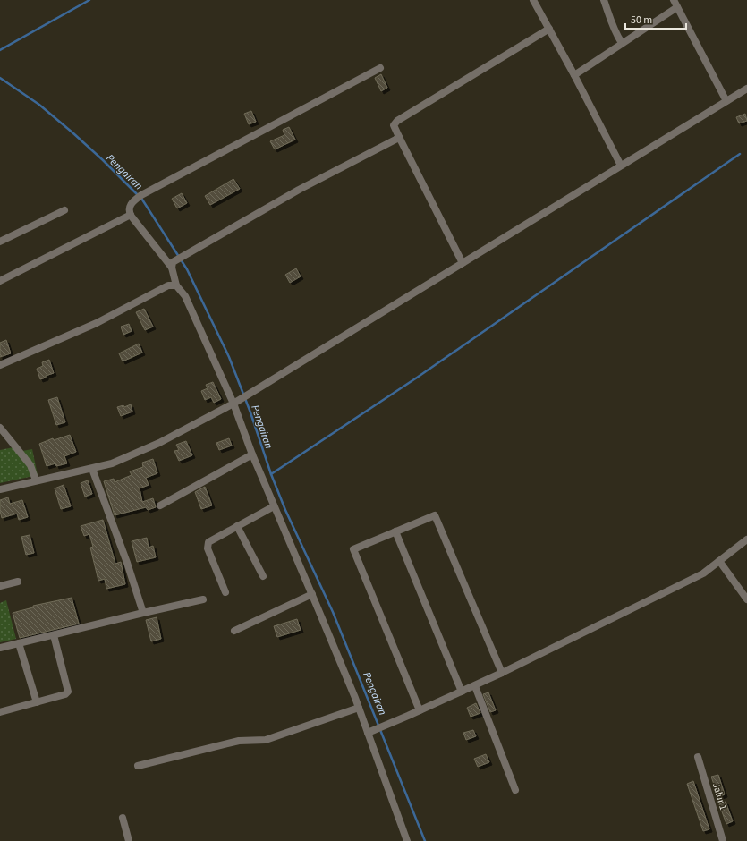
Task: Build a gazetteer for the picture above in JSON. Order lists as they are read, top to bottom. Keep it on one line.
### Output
{"streets":{"street":["Jalur 1"]},"water":["Pengairan"],"scale_bar":"50 m"}
